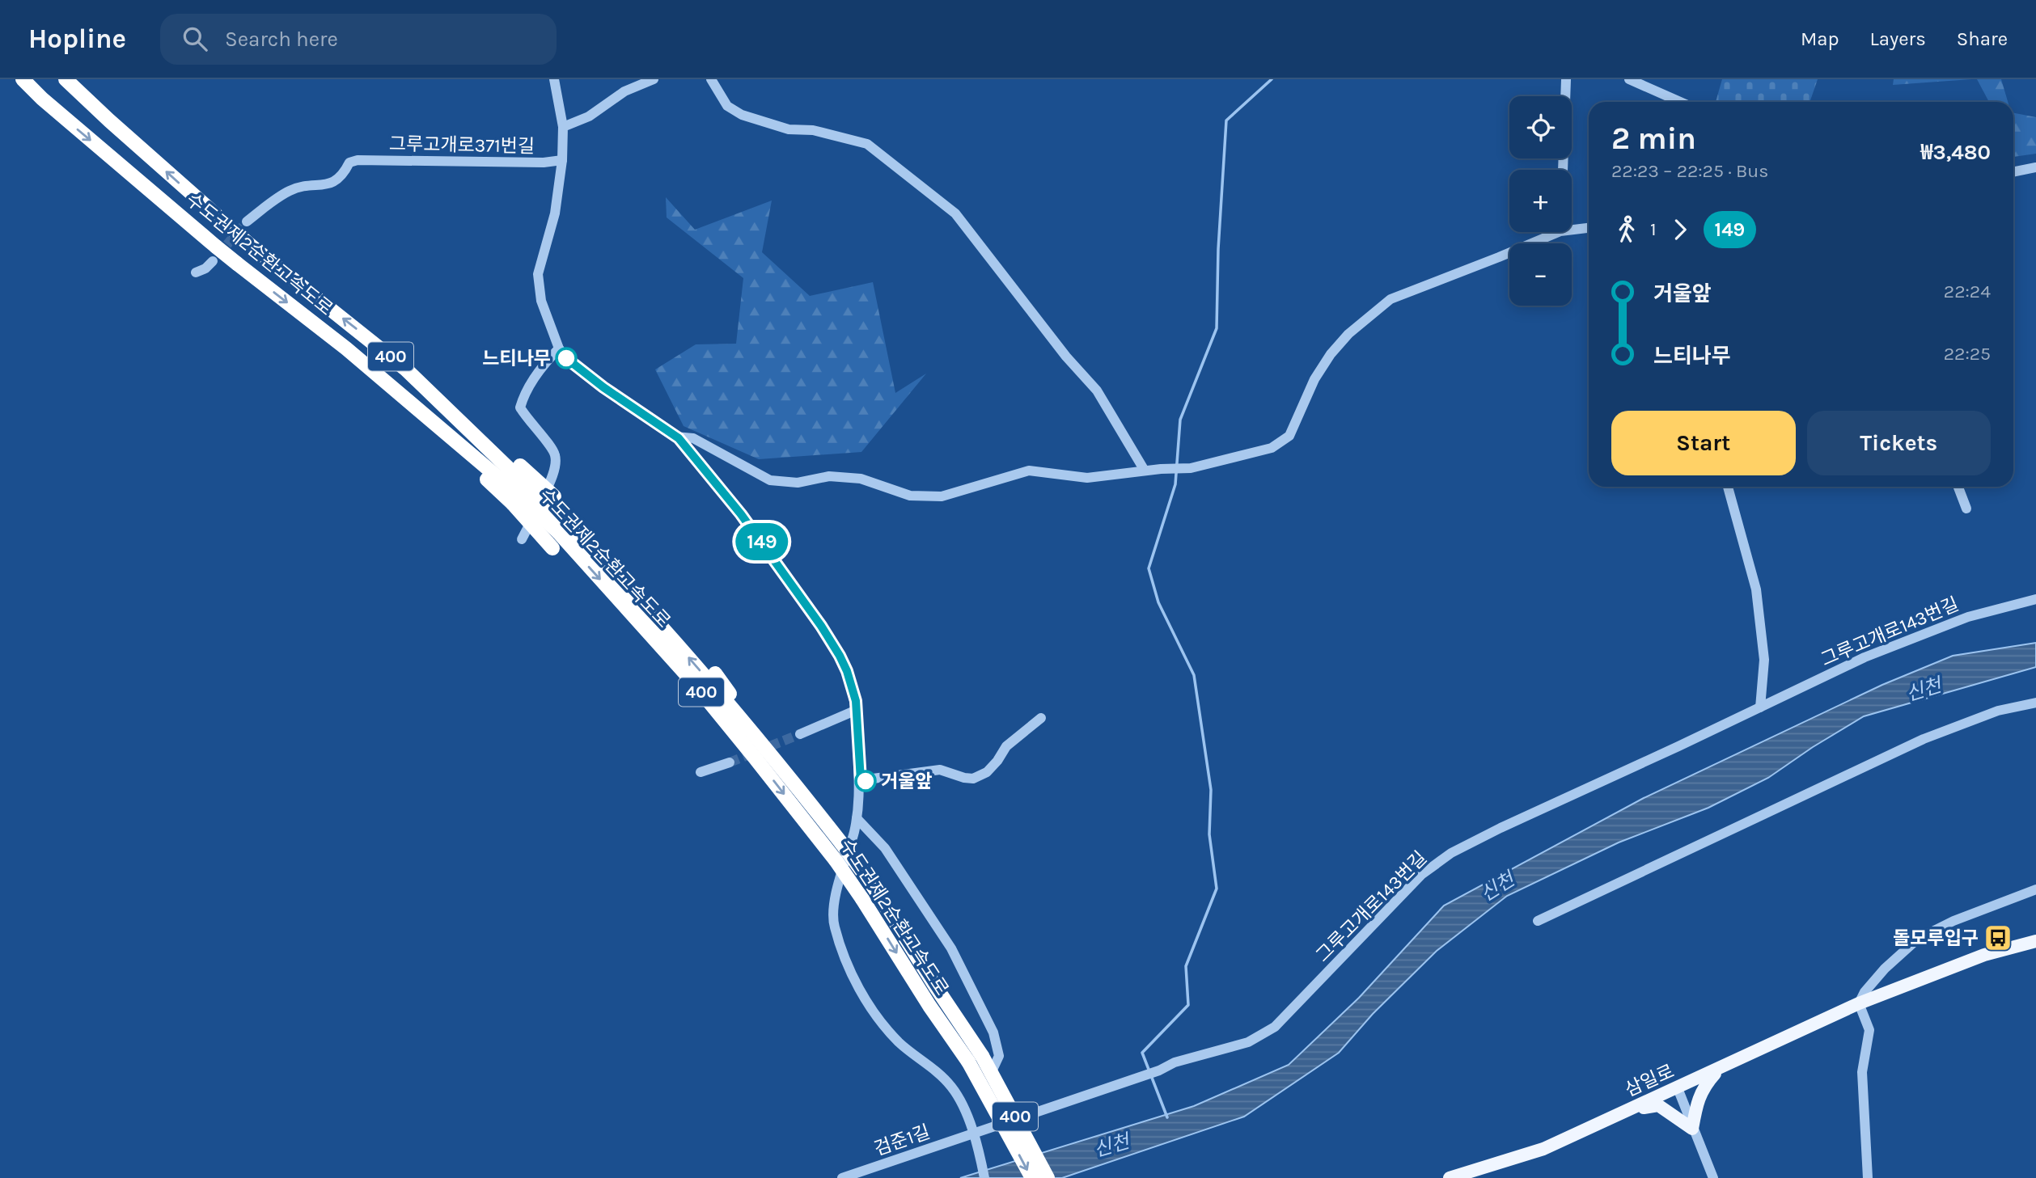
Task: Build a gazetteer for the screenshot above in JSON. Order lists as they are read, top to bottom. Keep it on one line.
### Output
{"streets":{"highway":["수도권제2순환고속도로","400"],"main road":["삼일로"],"street":["그루고개로371번길","그루고개로143번길","검준1길"]},"crossings":[["그루고개로143번길","검준1길"]],"water":["신천"],"places":{"other":["느티나무","거울앞"],"bus stop":["돌모루입구"]},"lines":["bus line 149"],"page":{"header":"Hopline","search":"Search here","nav":["Map","Layers","Share"],"on_map":"149","map_buttons":["+","−"],"heading":["2 min","22:23 – 22:25 · Bus","₩3,480"],"legs":["1","149"],"list":[{"name":"거울앞","value":"22:24"},{"name":"느티나무","value":"22:25"}],"buttons":["Start","Tickets"]}}
